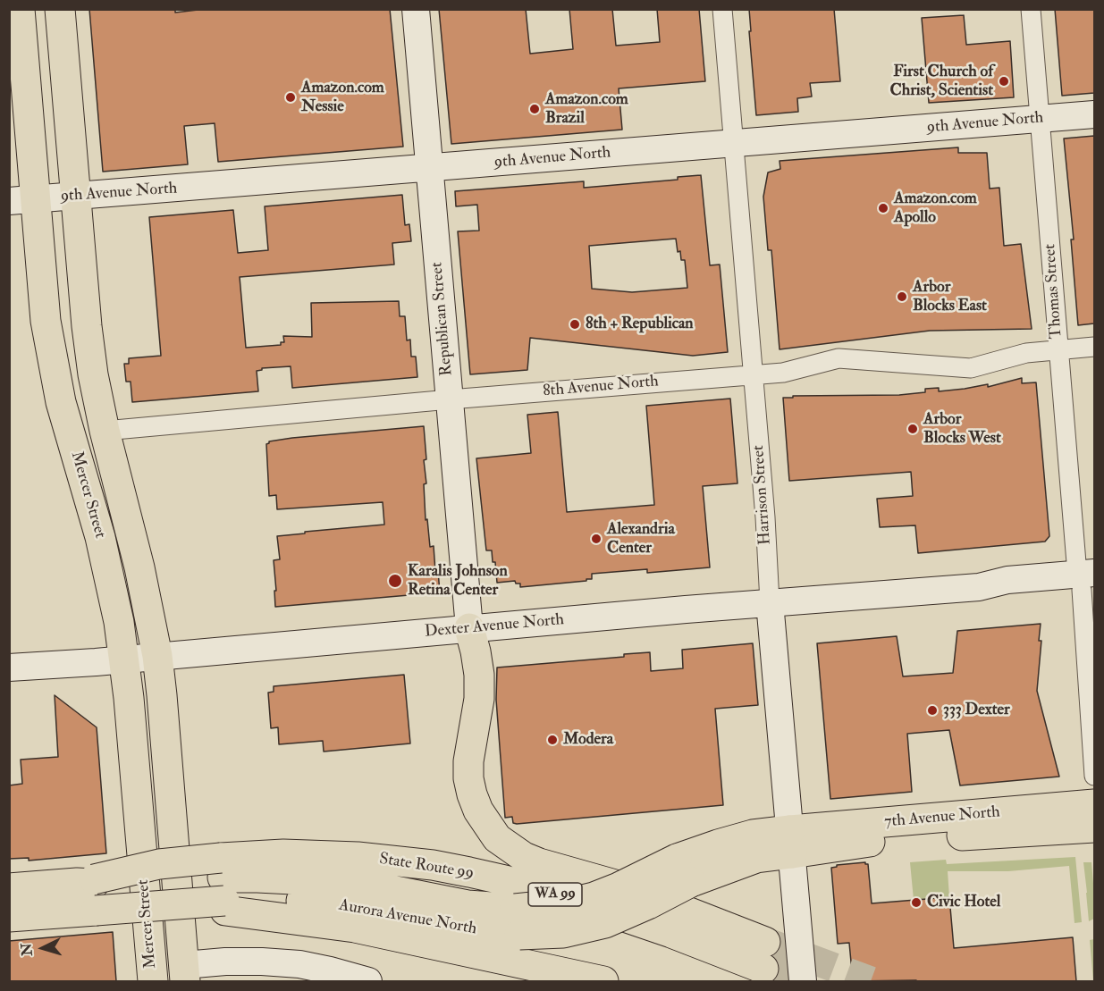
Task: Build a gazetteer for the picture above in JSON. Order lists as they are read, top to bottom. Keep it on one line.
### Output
{"streets":{"main road":["9th Avenue North","Republican Street","Mercer Street","Harrison Street","Dexter Avenue North","7th Avenue North","State Route 99","WA 99","Aurora Avenue North"],"street":["Thomas Street","8th Avenue North"]},"crossings":[["9th Avenue North","Thomas Street"],["9th Avenue North","Republican Street"],["9th Avenue North","Mercer Street"],["9th Avenue North","Harrison Street"],["Thomas Street","8th Avenue North"],["Thomas Street","Dexter Avenue North"],["Republican Street","8th Avenue North"],["Republican Street","Dexter Avenue North"],["Republican Street","State Route 99"],["8th Avenue North","Mercer Street"],["8th Avenue North","Harrison Street"],["Mercer Street","Dexter Avenue North"],["Harrison Street","Dexter Avenue North"],["Harrison Street","7th Avenue North"],["Harrison Street","Aurora Avenue North"],["Dexter Avenue North","State Route 99"],["7th Avenue North","Aurora Avenue North"],["State Route 99","Aurora Avenue North"]],"places":["First Church of Christ, Scientist","Amazon.com Nessie","Amazon.com Brazil","Amazon.com Apollo","Arbor Blocks East","8th + Republican","Arbor Blocks West","Alexandria Center","Karalis Johnson Retina Center","333 Dexter","Modera","Civic Hotel"],"north":"left"}
